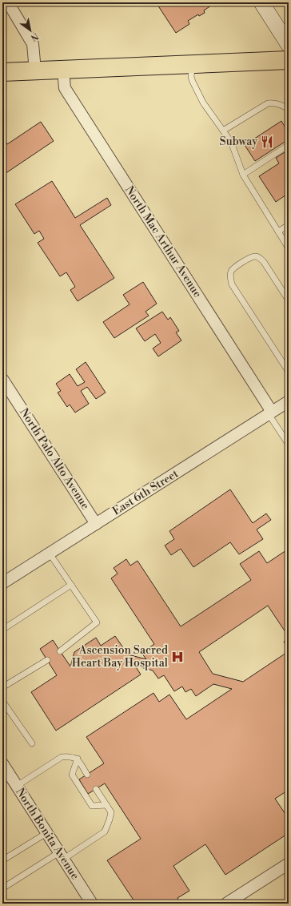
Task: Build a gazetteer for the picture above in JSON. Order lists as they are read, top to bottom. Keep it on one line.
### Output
{"streets":{"street":["North Mac Arthur Avenue","North Palo Alto Avenue","East 6th Street","North Bonita Avenue"]},"crossings":[["North Mac Arthur Avenue","East 6th Street"],["North Palo Alto Avenue","East 6th Street"]],"places":{"restaurant":["Subway"],"hospital":["Ascension Sacred Heart Bay Hospital"]},"north":"bottom right"}
